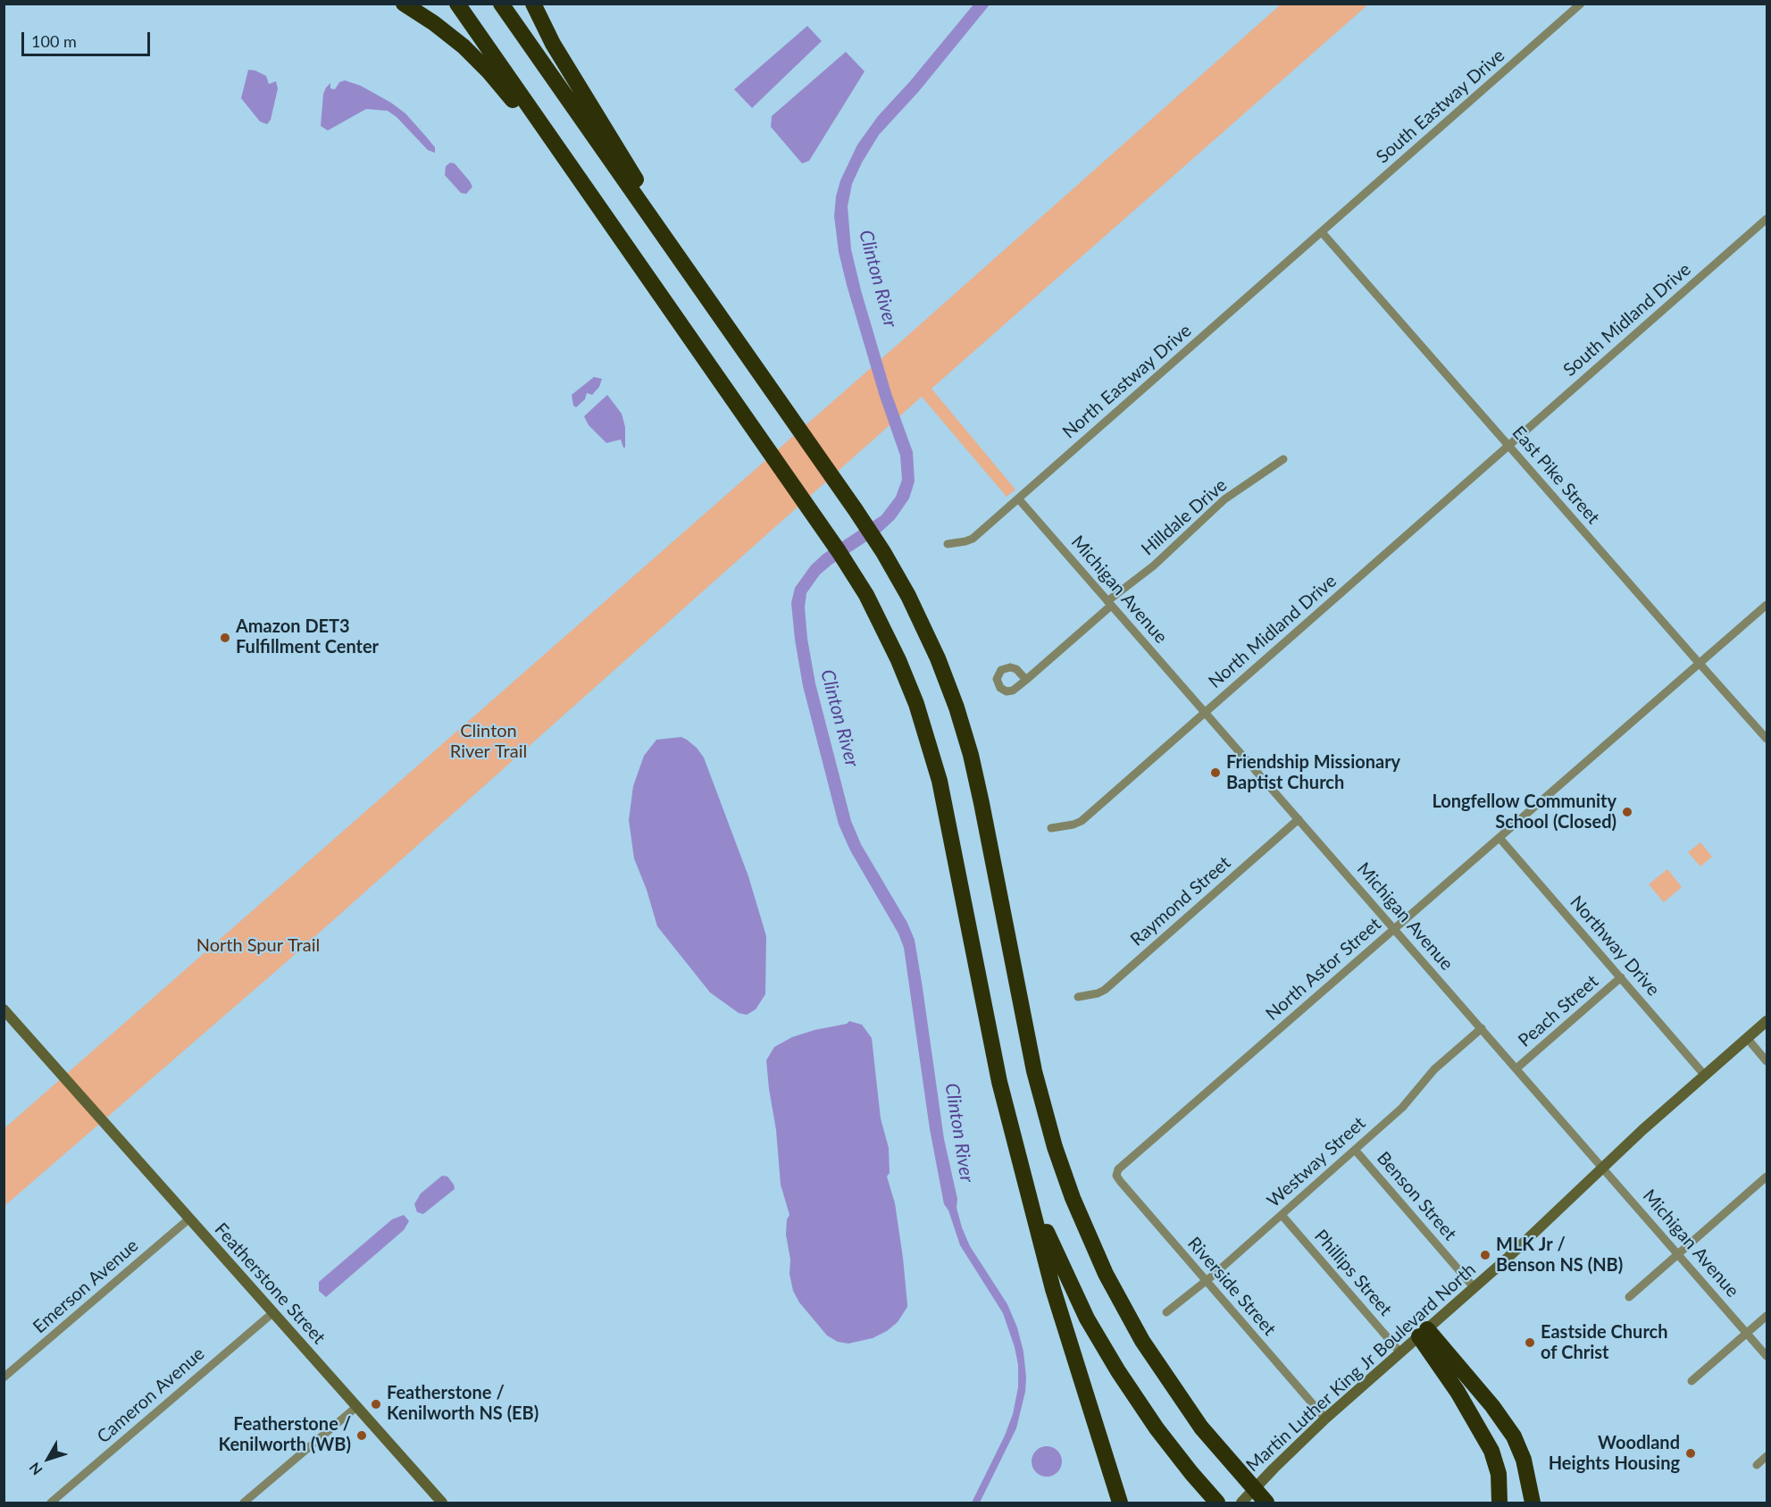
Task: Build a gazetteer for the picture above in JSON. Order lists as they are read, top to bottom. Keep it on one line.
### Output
{"streets":{"main road":["Featherstone Street","Martin Luther King Jr Boulevard North"],"street":["South Eastway Drive","South Midland Drive","North Eastway Drive","East Pike Street","Hilldale Drive","Michigan Avenue","North Midland Drive","Raymond Street","Northway Drive","North Astor Street","Peach Street","Westway Street","Benson Street","Phillips Street","Emerson Avenue","Riverside Street","Cameron Avenue"]},"crossings":[["South Eastway Drive","North Eastway Drive"],["South Eastway Drive","East Pike Street"],["South Midland Drive","East Pike Street"],["South Midland Drive","North Midland Drive"],["North Eastway Drive","East Pike Street"],["North Eastway Drive","Michigan Avenue"],["East Pike Street","North Midland Drive"],["East Pike Street","North Astor Street"],["Hilldale Drive","Michigan Avenue"],["Michigan Avenue","North Midland Drive"],["Michigan Avenue","Raymond Street"],["Michigan Avenue","North Astor Street"],["Michigan Avenue","Peach Street"],["Michigan Avenue","Westway Street"],["Michigan Avenue","Martin Luther King Jr Boulevard North"],["Northway Drive","North Astor Street"],["Northway Drive","Peach Street"],["Northway Drive","Martin Luther King Jr Boulevard North"],["North Astor Street","Riverside Street"],["Westway Street","Benson Street"],["Westway Street","Phillips Street"],["Westway Street","Riverside Street"],["Benson Street","Martin Luther King Jr Boulevard North"],["Phillips Street","Martin Luther King Jr Boulevard North"],["Featherstone Street","Emerson Avenue"],["Featherstone Street","Cameron Avenue"],["Riverside Street","Martin Luther King Jr Boulevard North"]],"water":["Clinton River"],"parks":["Clinton River Trail","North Spur Trail"],"places":["Amazon DET3 Fulfillment Center","Friendship Missionary Baptist Church","Longfellow Community School (Closed)","MLK Jr / Benson NS (NB)","Eastside Church of Christ","Featherstone / Kenilworth NS (EB)","Featherstone / Kenilworth (WB)","Woodland Heights Housing"],"scale_bar":"100 m","north":"bottom left"}
